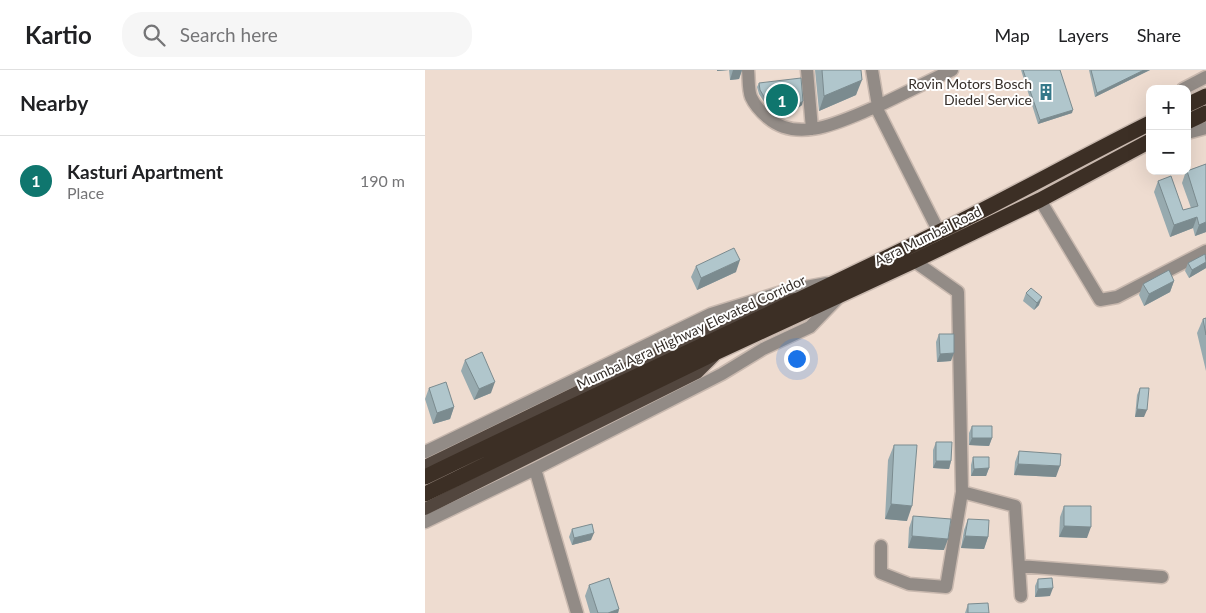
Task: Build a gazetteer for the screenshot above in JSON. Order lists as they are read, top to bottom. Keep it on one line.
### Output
{"streets":{"highway":["Agra Mumbai Road","Mumbai Agra Highway Elevated Corridor"]},"crossings":[["Agra Mumbai Road","Mumbai Agra Highway Elevated Corridor"]],"places":{"building":["Rovin Motors Bosch Diedel Service"]},"page":{"header":"Kartio","search":"Search here","nav":["Map","Layers","Share"],"heading":"Nearby","pins":"1","map_buttons":["+","−"],"list":[{"mark":"1","name":"Kasturi Apartment","note":"Place","value":"190 m"}]}}
